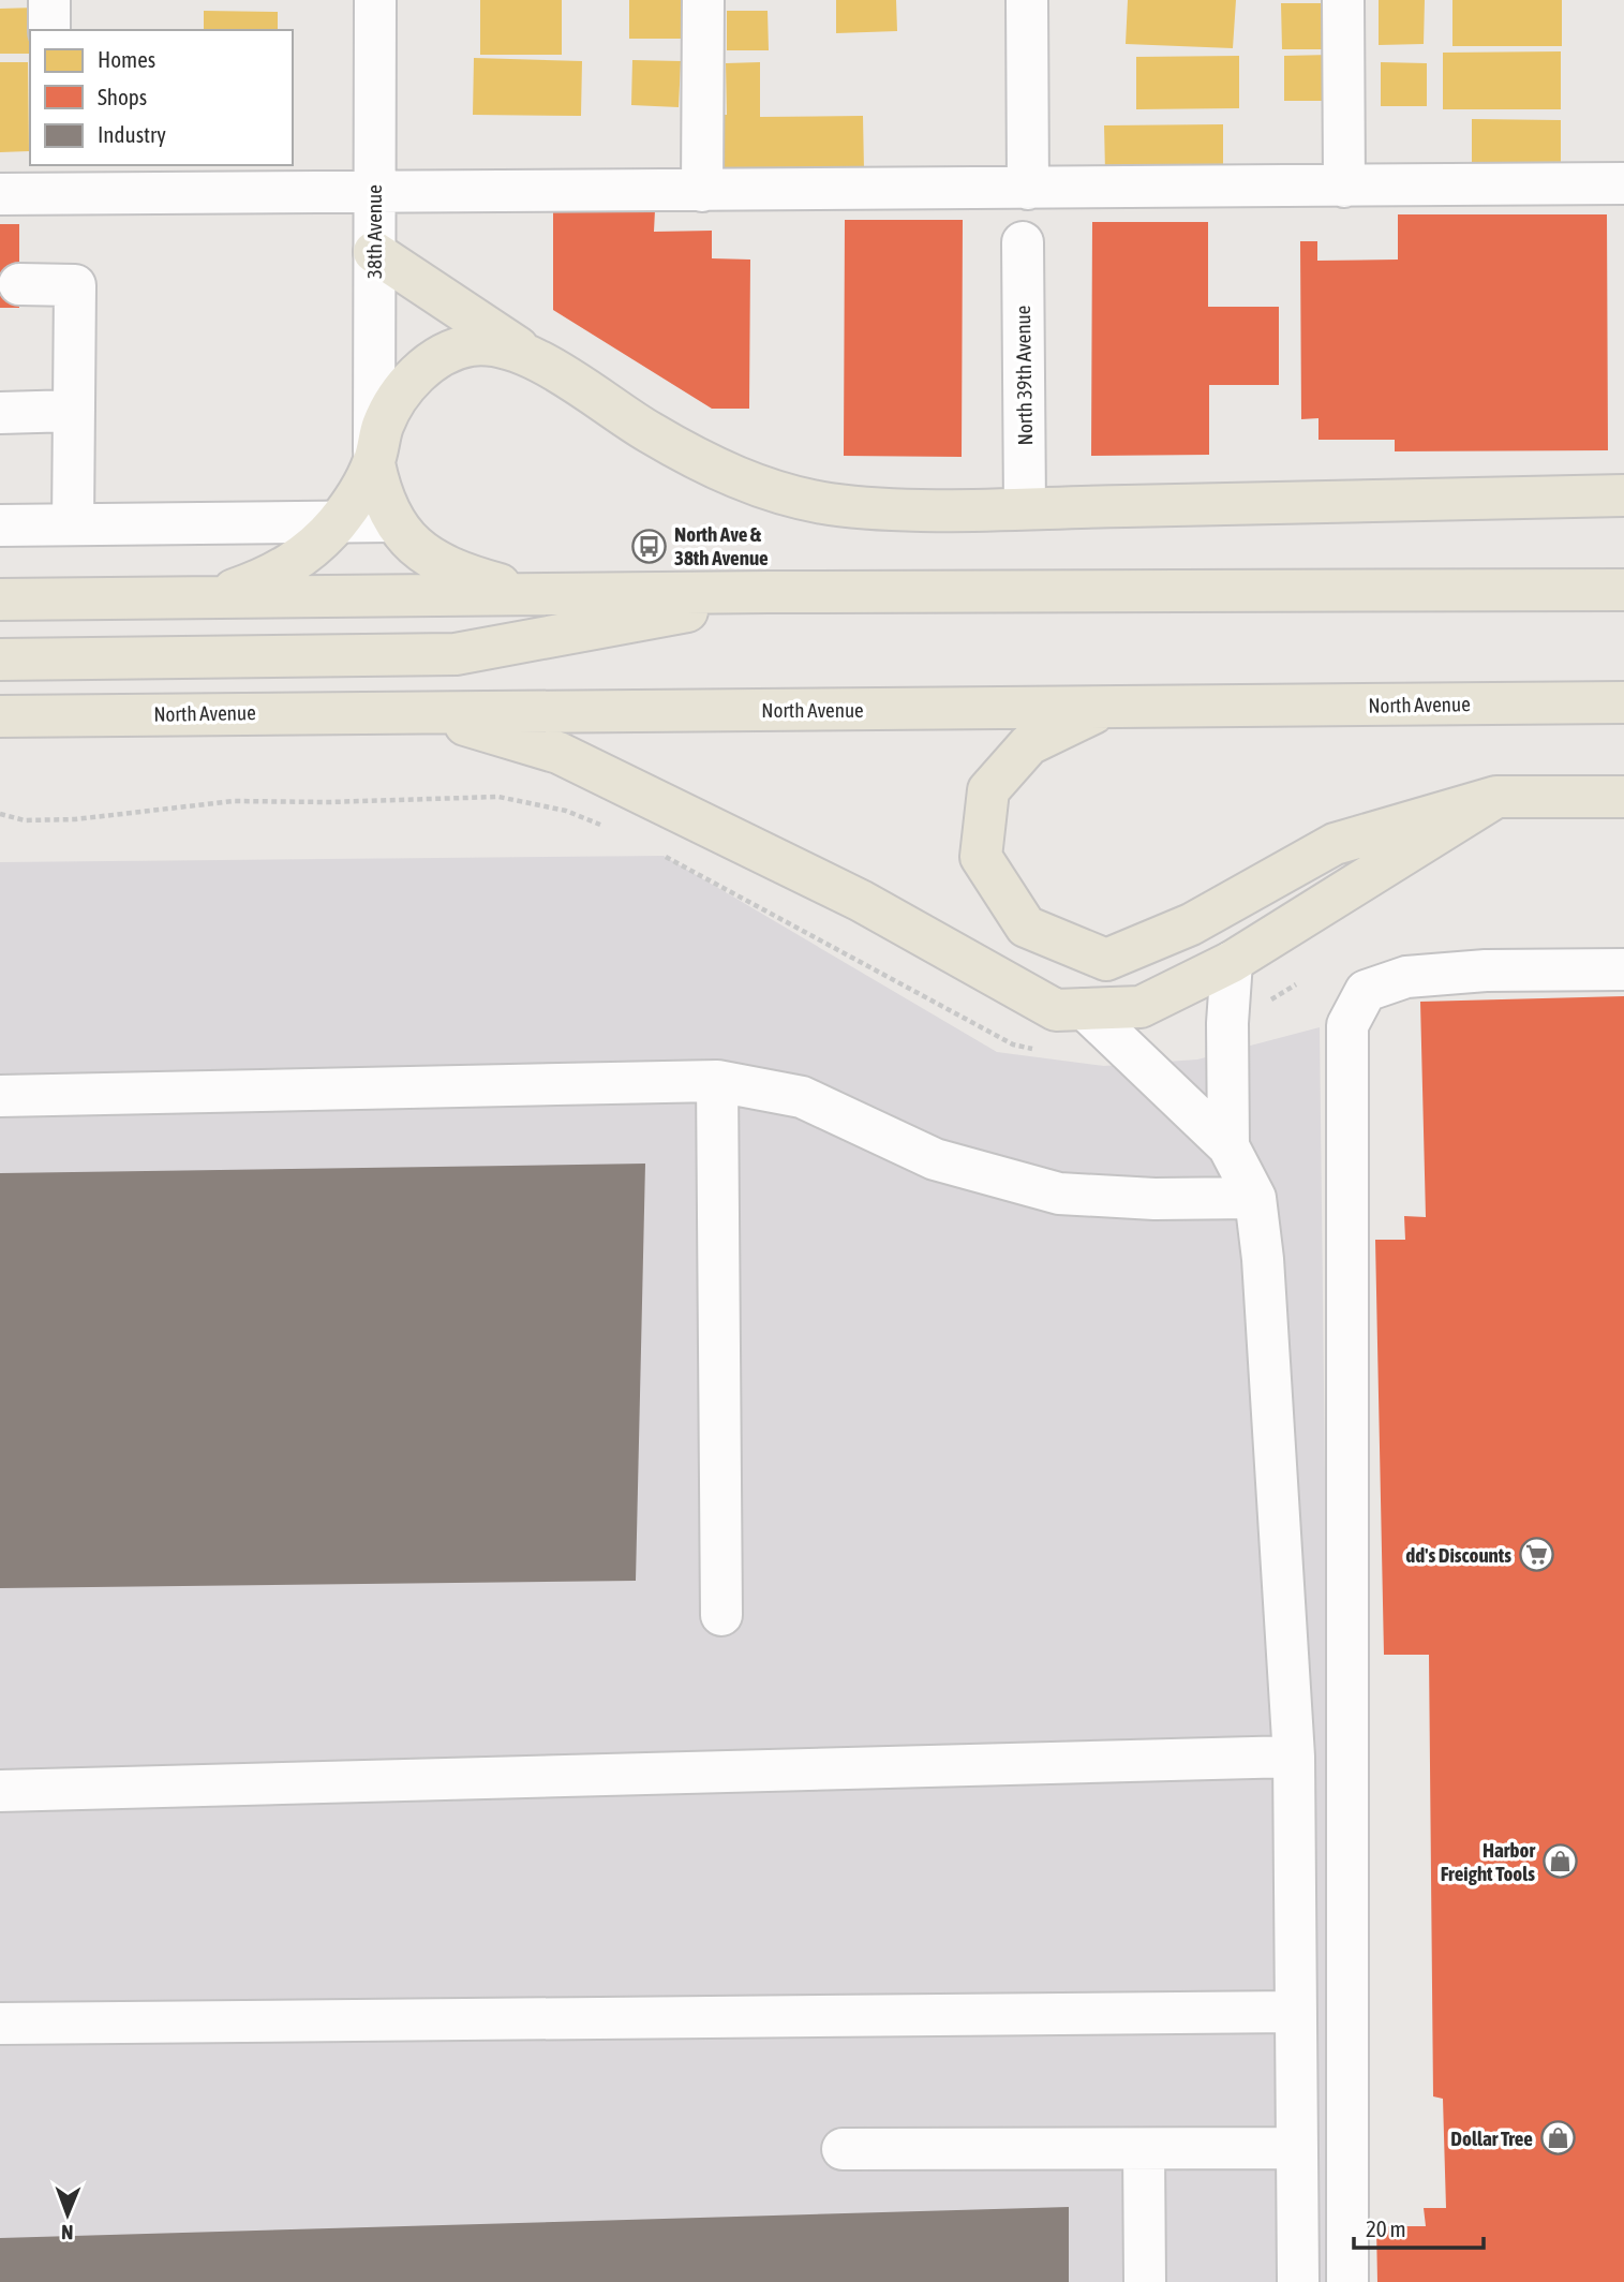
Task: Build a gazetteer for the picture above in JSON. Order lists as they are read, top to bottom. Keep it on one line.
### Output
{"streets":{"main road":["North Avenue"],"street":["38th Avenue","North 39th Avenue"]},"places":{"bus stop":["North Ave & 38th Avenue"],"supermarket":["dd's Discounts"],"shop":["Harbor Freight Tools","Dollar Tree"]},"legend":["Homes","Shops","Industry"],"scale_bar":"20 m","north":"bottom"}
